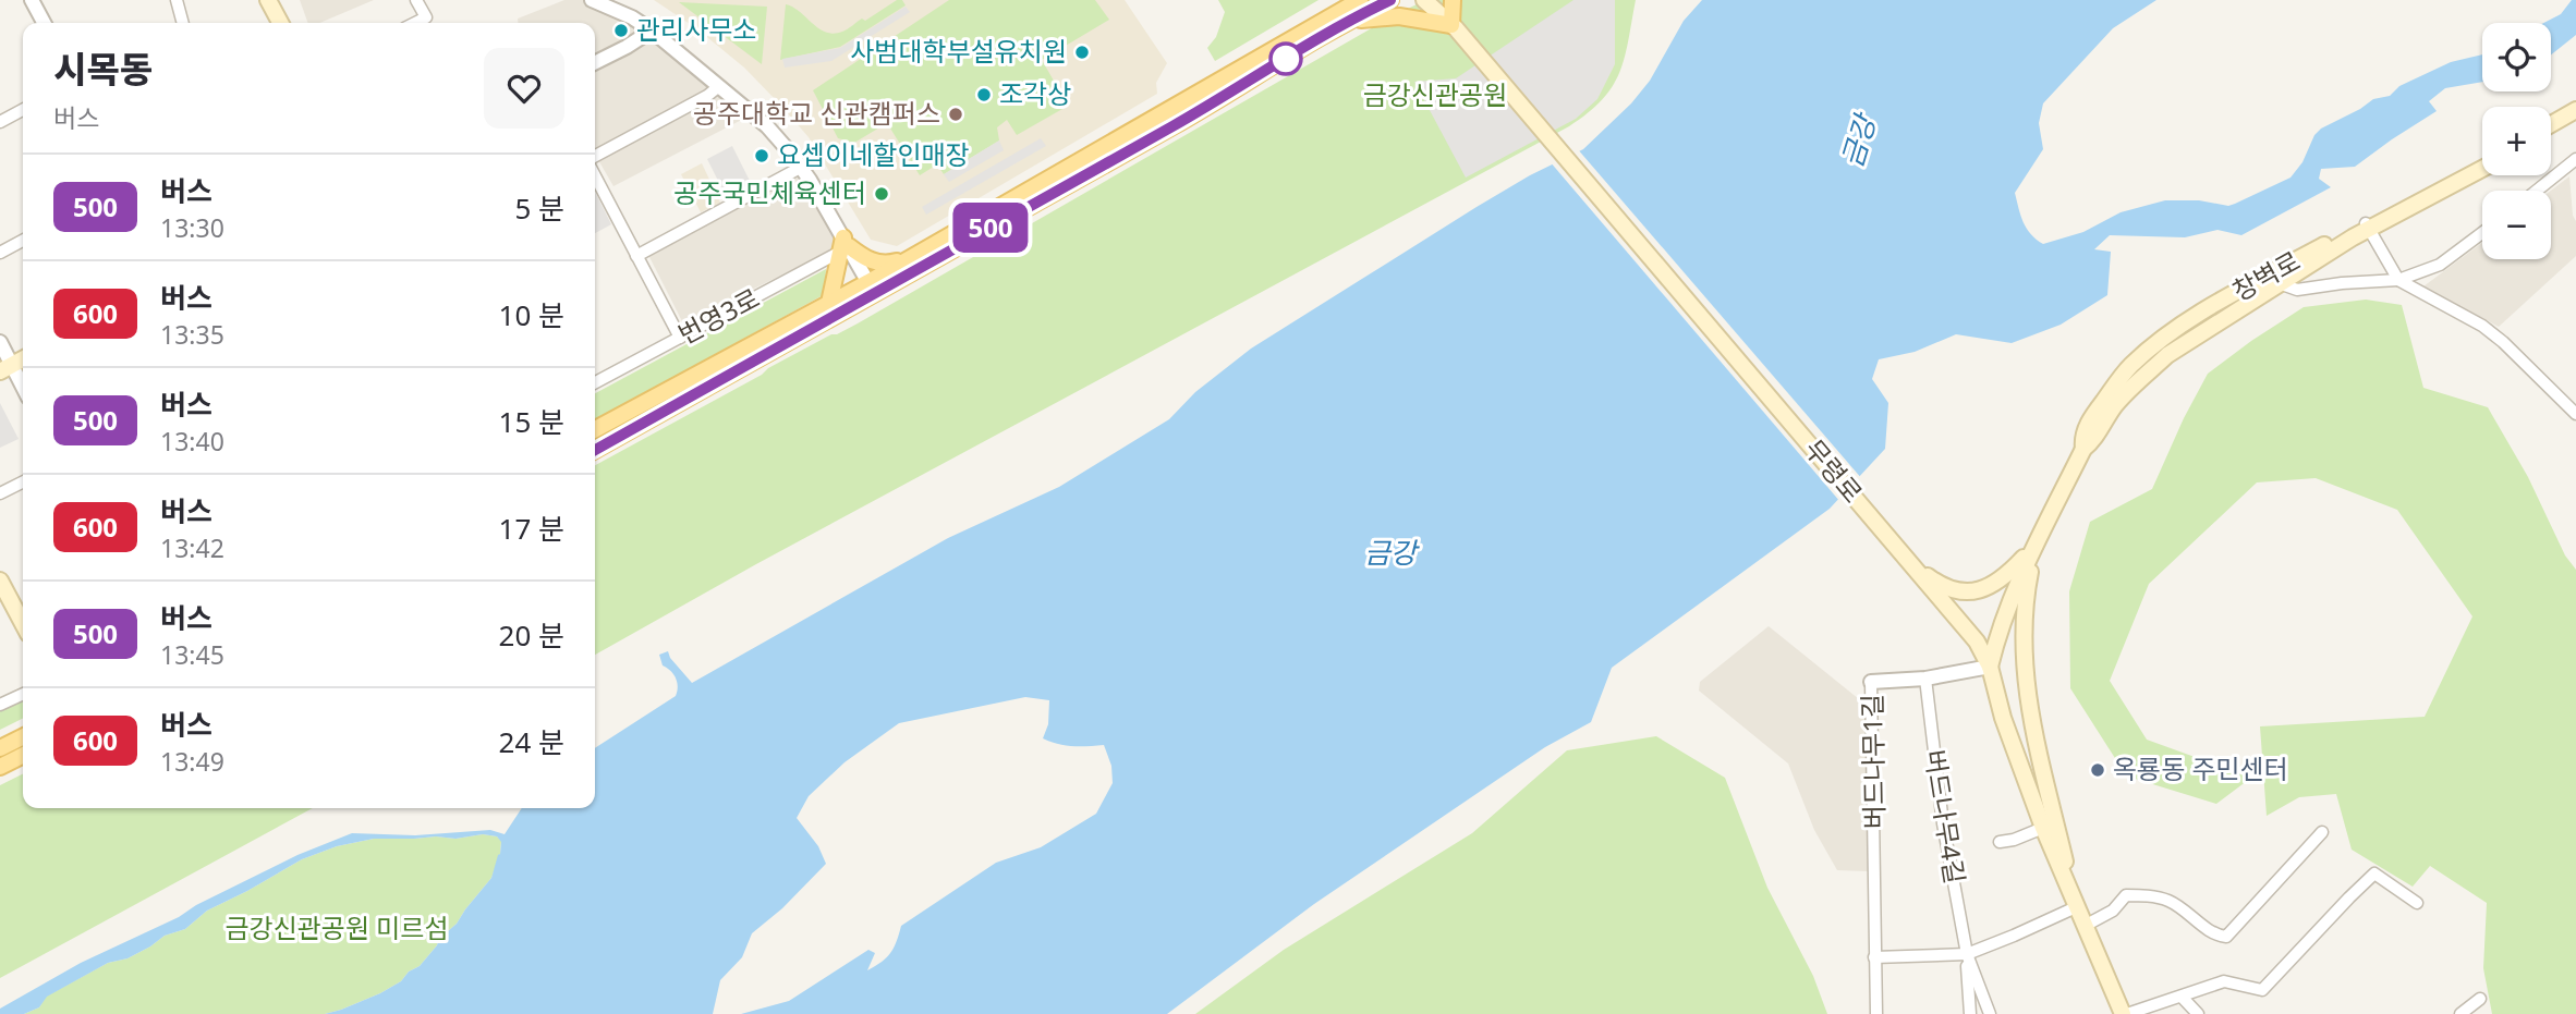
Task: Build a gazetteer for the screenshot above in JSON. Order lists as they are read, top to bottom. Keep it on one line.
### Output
{"streets":{"main road":["창벽로","무령로"],"street":["번영3로","버드나무1길","버드나무4길"]},"crossings":[["창벽로","무령로"],["창벽로","버드나무1길"],["무령로","버드나무1길"],["버드나무1길","버드나무4길"]],"water":["금강"],"parks":["금강신관공원","금강신관공원 미르섬"],"places":["관리사무소","사범대학부설유치원","조각상","공주대학교 신관캠퍼스","요셉이네할인매장","공주국민체육센터","옥룡동 주민센터"],"lines":["bus line 500"],"page":{"on_map":"500","map_buttons":["+","−"],"heading":["시목동","버스"],"list":[{"mark":"500","name":"버스","note":"13:30","value":"5 분"},{"mark":"600","name":"버스","note":"13:35","value":"10 분"},{"mark":"500","name":"버스","note":"13:40","value":"15 분"},{"mark":"600","name":"버스","note":"13:42","value":"17 분"},{"mark":"500","name":"버스","note":"13:45","value":"20 분"},{"mark":"600","name":"버스","note":"13:49","value":"24 분"}]}}
